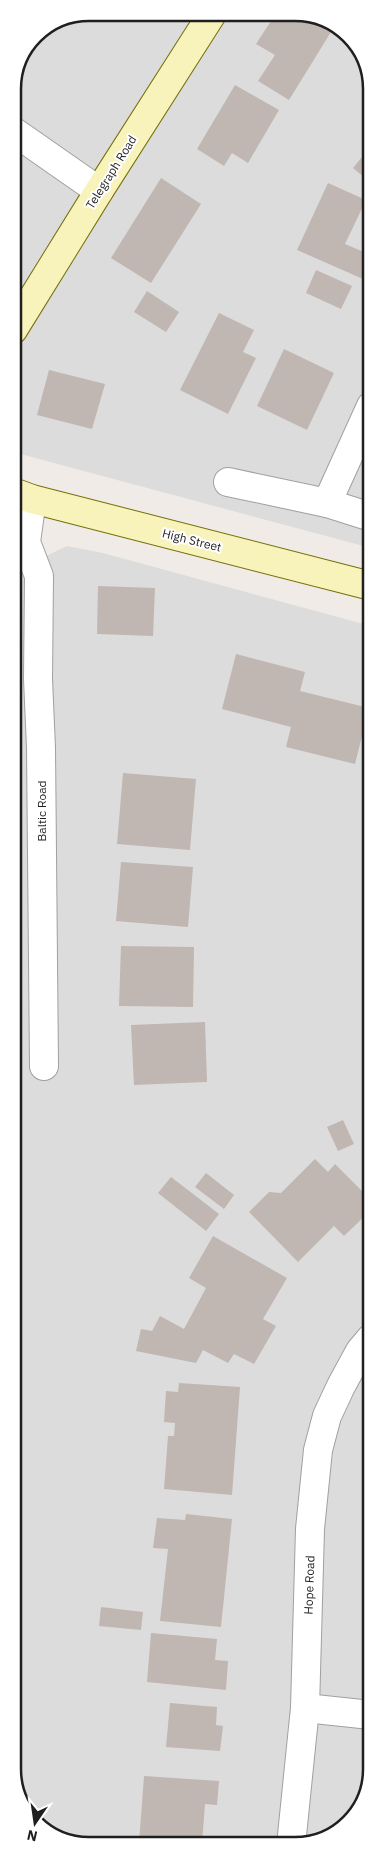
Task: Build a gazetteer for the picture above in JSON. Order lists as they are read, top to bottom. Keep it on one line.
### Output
{"streets":{"street":["Telegraph Road","High Street","Baltic Road","Hope Road"]},"crossings":[["High Street","Baltic Road"]],"north":"bottom"}
